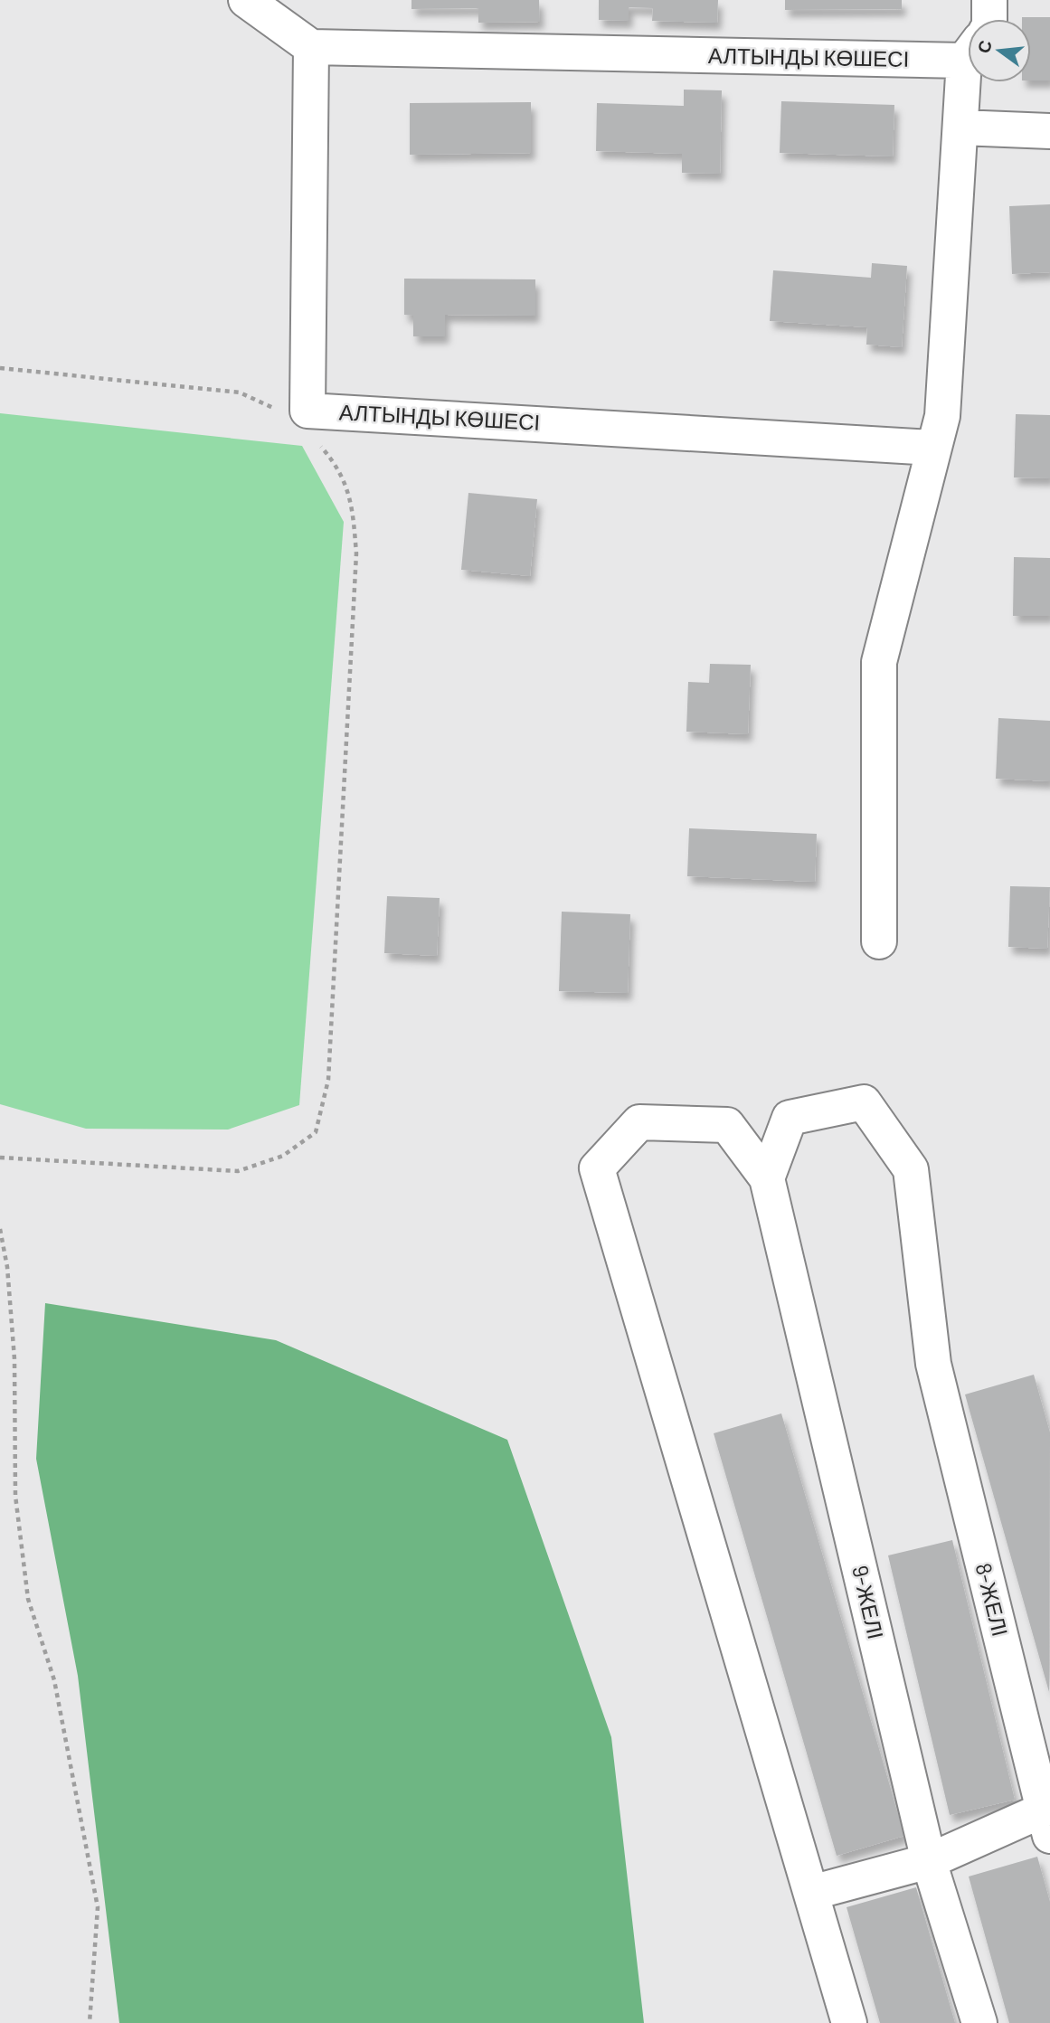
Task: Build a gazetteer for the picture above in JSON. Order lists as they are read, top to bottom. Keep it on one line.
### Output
{"streets":{"street":["АЛТЫНДЫ КӨШЕСІ","8-ЖЕЛІ","9-ЖЕЛІ"]},"crossings":[["8-ЖЕЛІ","9-ЖЕЛІ"]],"north":"left"}
